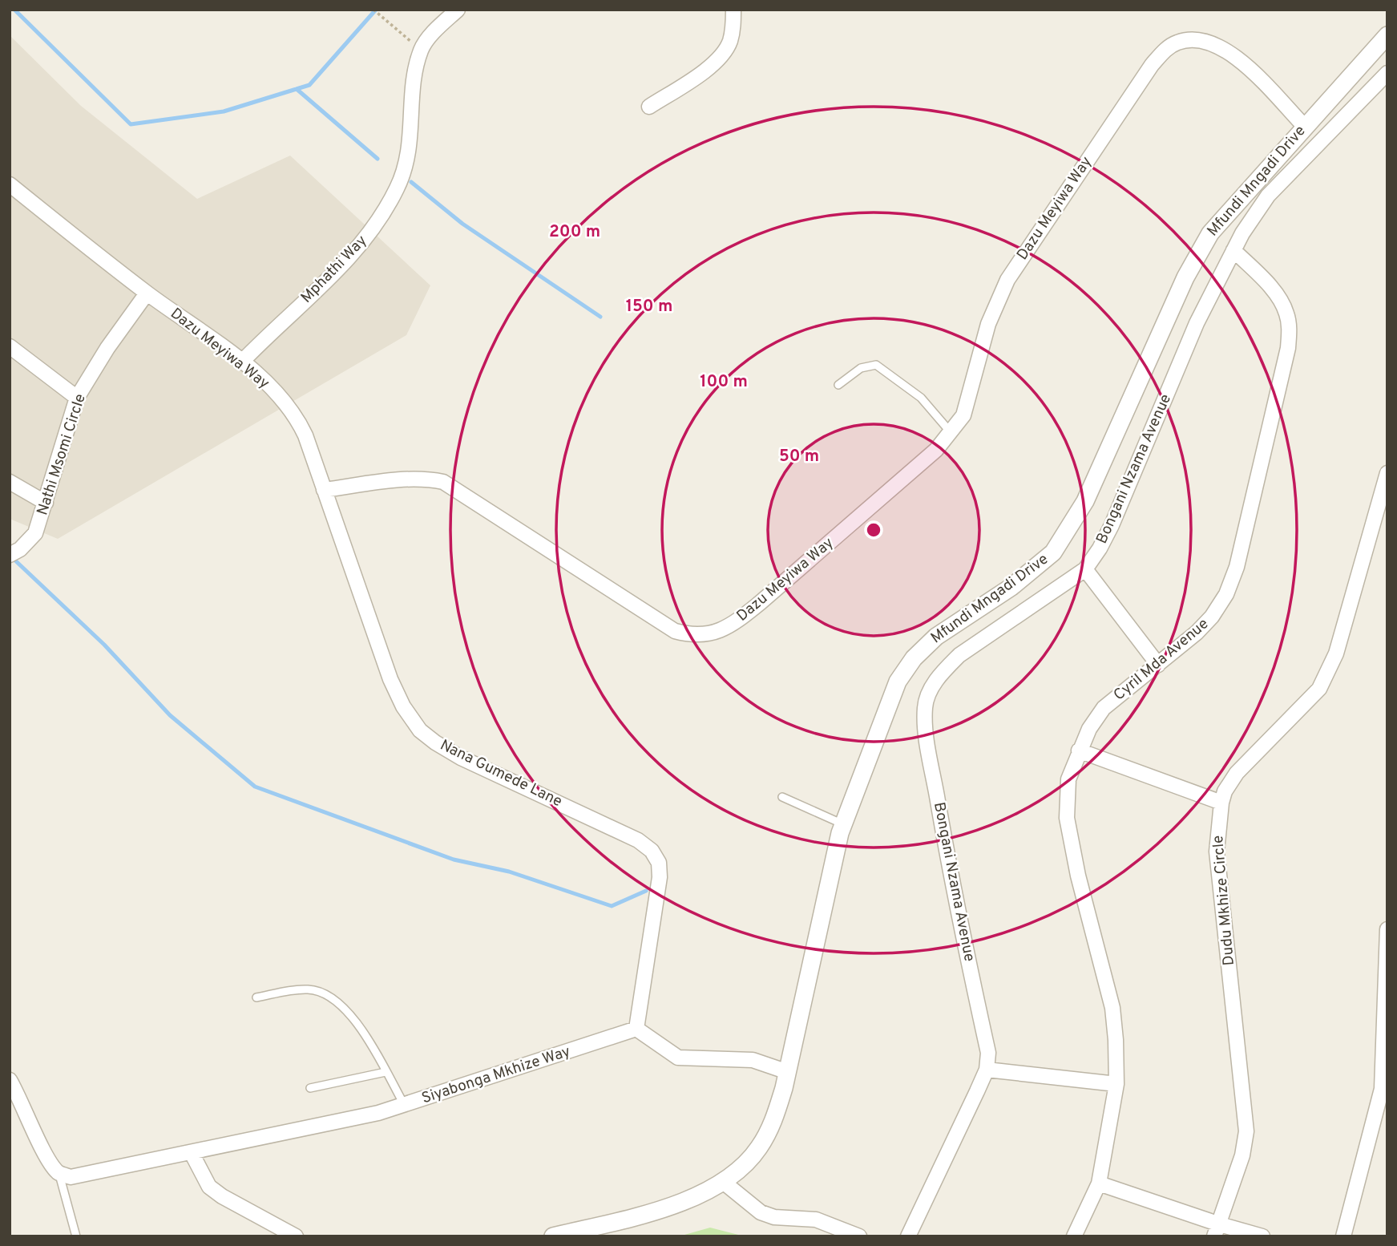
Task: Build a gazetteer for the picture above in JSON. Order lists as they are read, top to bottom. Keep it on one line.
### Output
{"streets":{"street":["Mfundi Mngadi Drive","Dazu Meyiwa Way","Mphathi Way","Nathi Msomi Circle","Bongani Nzama Avenue","Cyril Mda Avenue","Nana Gumede Lane","Dudu Mkhize Circle","Siyabonga Mkhize Way"]},"crossings":[["Mfundi Mngadi Drive","Dazu Meyiwa Way"],["Dazu Meyiwa Way","Mphathi Way"],["Dazu Meyiwa Way","Nathi Msomi Circle"],["Dazu Meyiwa Way","Nana Gumede Lane"],["Bongani Nzama Avenue","Cyril Mda Avenue"],["Nana Gumede Lane","Siyabonga Mkhize Way"]],"rings":["200 m","150 m","100 m","50 m"]}
